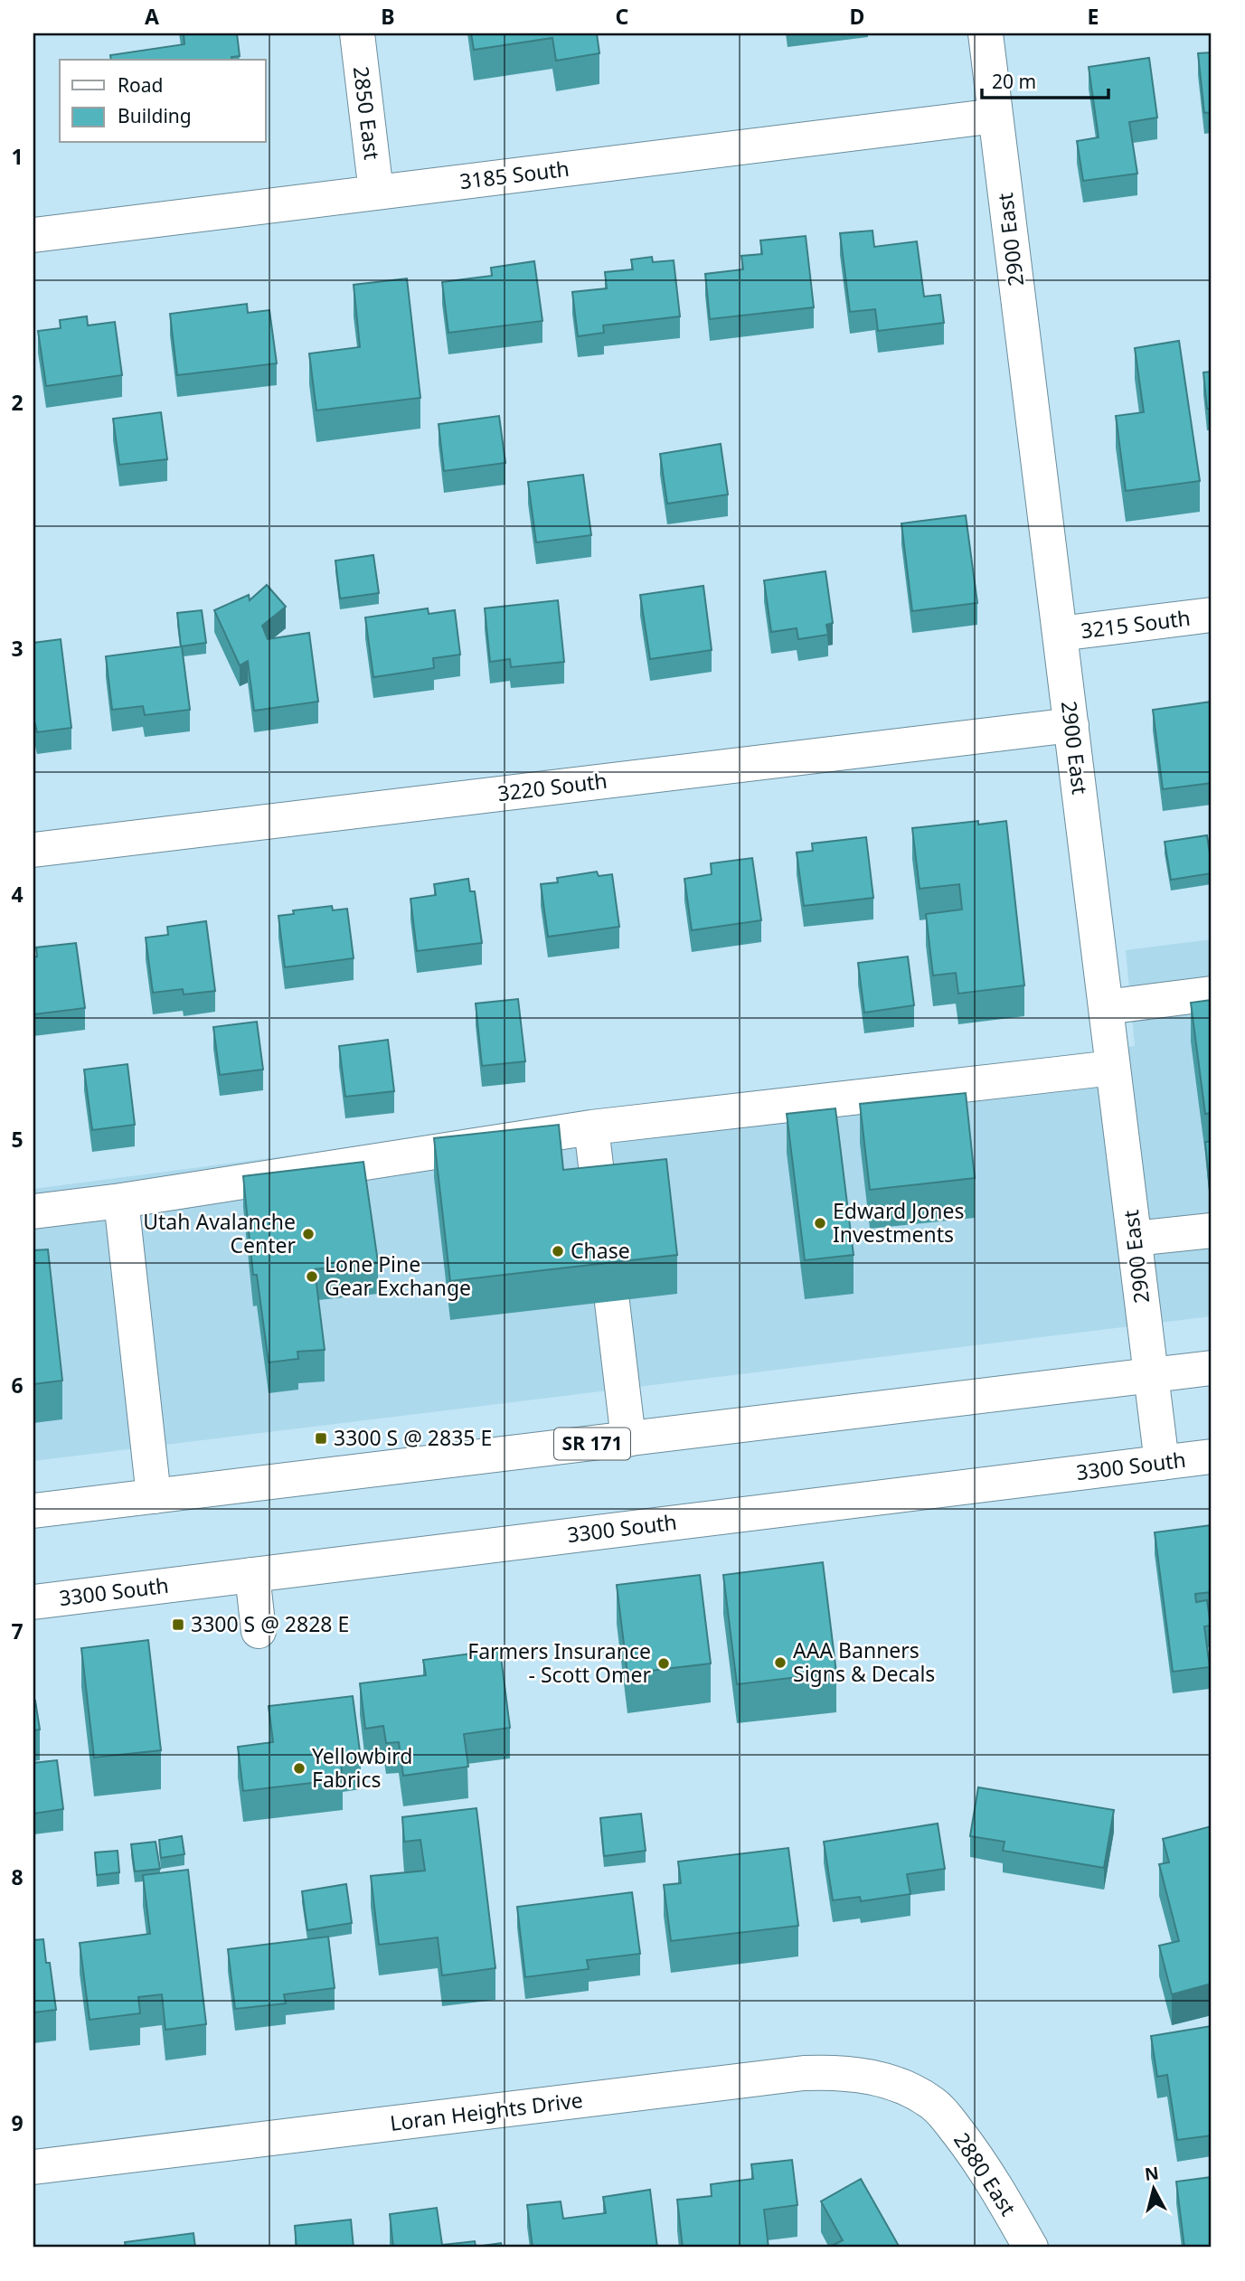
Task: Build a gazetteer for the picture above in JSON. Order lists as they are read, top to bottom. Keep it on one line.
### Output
{"streets":{"street":["2850 East","3185 South","2900 East","3215 South","3220 South","SR 171","3300 South","Loran Heights Drive","2880 East"]},"crossings":[["2850 East","3185 South"],["3185 South","2900 East"],["2900 East","3215 South"],["2900 East","3220 South"],["2900 East","SR 171"],["2900 East","3300 South"],["Loran Heights Drive","2880 East"]],"places":{"other":["Edward Jones Investments","Utah Avalanche Center","Chase","Lone Pine Gear Exchange","AAA Banners Signs & Decals","Farmers Insurance - Scott Omer","Yellowbird Fabrics"],"transit":["3300 S @ 2835 E","3300 S @ 2828 E"]},"legend":["Road","Building"],"scale_bar":"20 m","north":"top","grid":{"columns":["A","B","C","D","E"],"rows":["1","2","3","4","5","6","7","8","9"]}}
